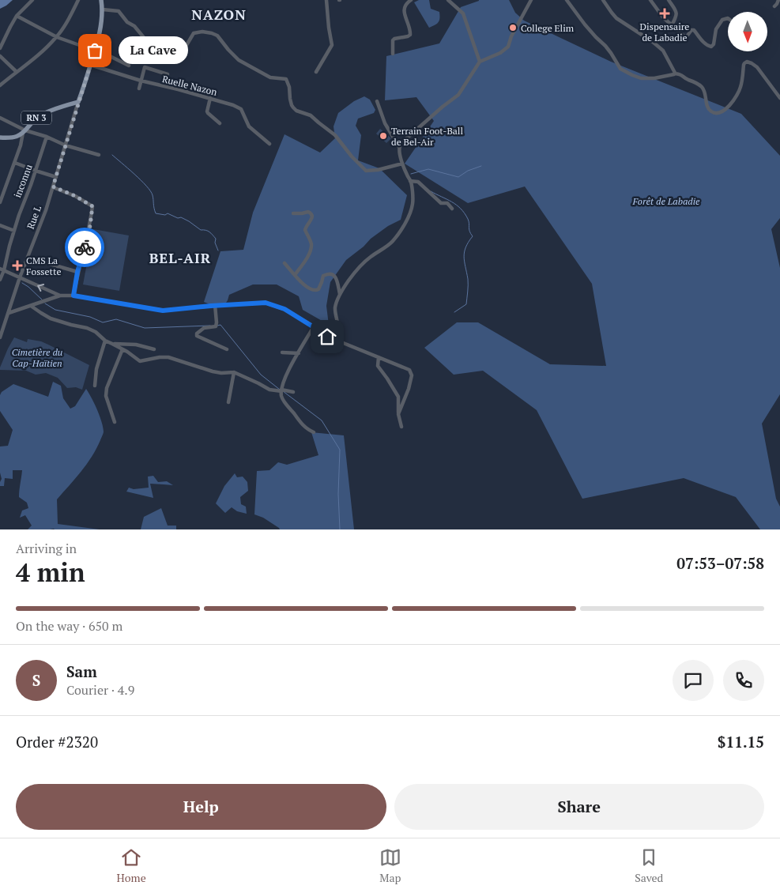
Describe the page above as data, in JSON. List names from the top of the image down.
{
  "streets": {
    "main road": ["RN 3"],
    "street": ["Ruelle Nazon", "inconnu", "Rue L"]
  },
  "crossings": [
    ["RN 3", "Rue L"]
  ],
  "districts": ["NAZON", "BEL-AIR"],
  "parks": ["Forêt de Labadie", "Cimetière du Cap-Haïtien"],
  "places": {
    "health": ["Dispensaire de Labadie", "CMS La Fossette"],
    "other": ["College Elim", "La Cave", "Terrain Foot-Ball de Bel-Air"]
  },
  "north": "bottom",
  "page": {
    "bubble": "La Cave",
    "heading": ["4 min", "Arriving in", "07:53–07:58"],
    "panel": [
      "Sam",
      "Courier · 4.9",
      "Order #2320",
      "$11.15"
    ],
    "bar": "On the way · 650 m",
    "round": "S",
    "buttons": ["Help", "Share"],
    "tabs": ["Home", "Map", "Saved"]
  }
}
